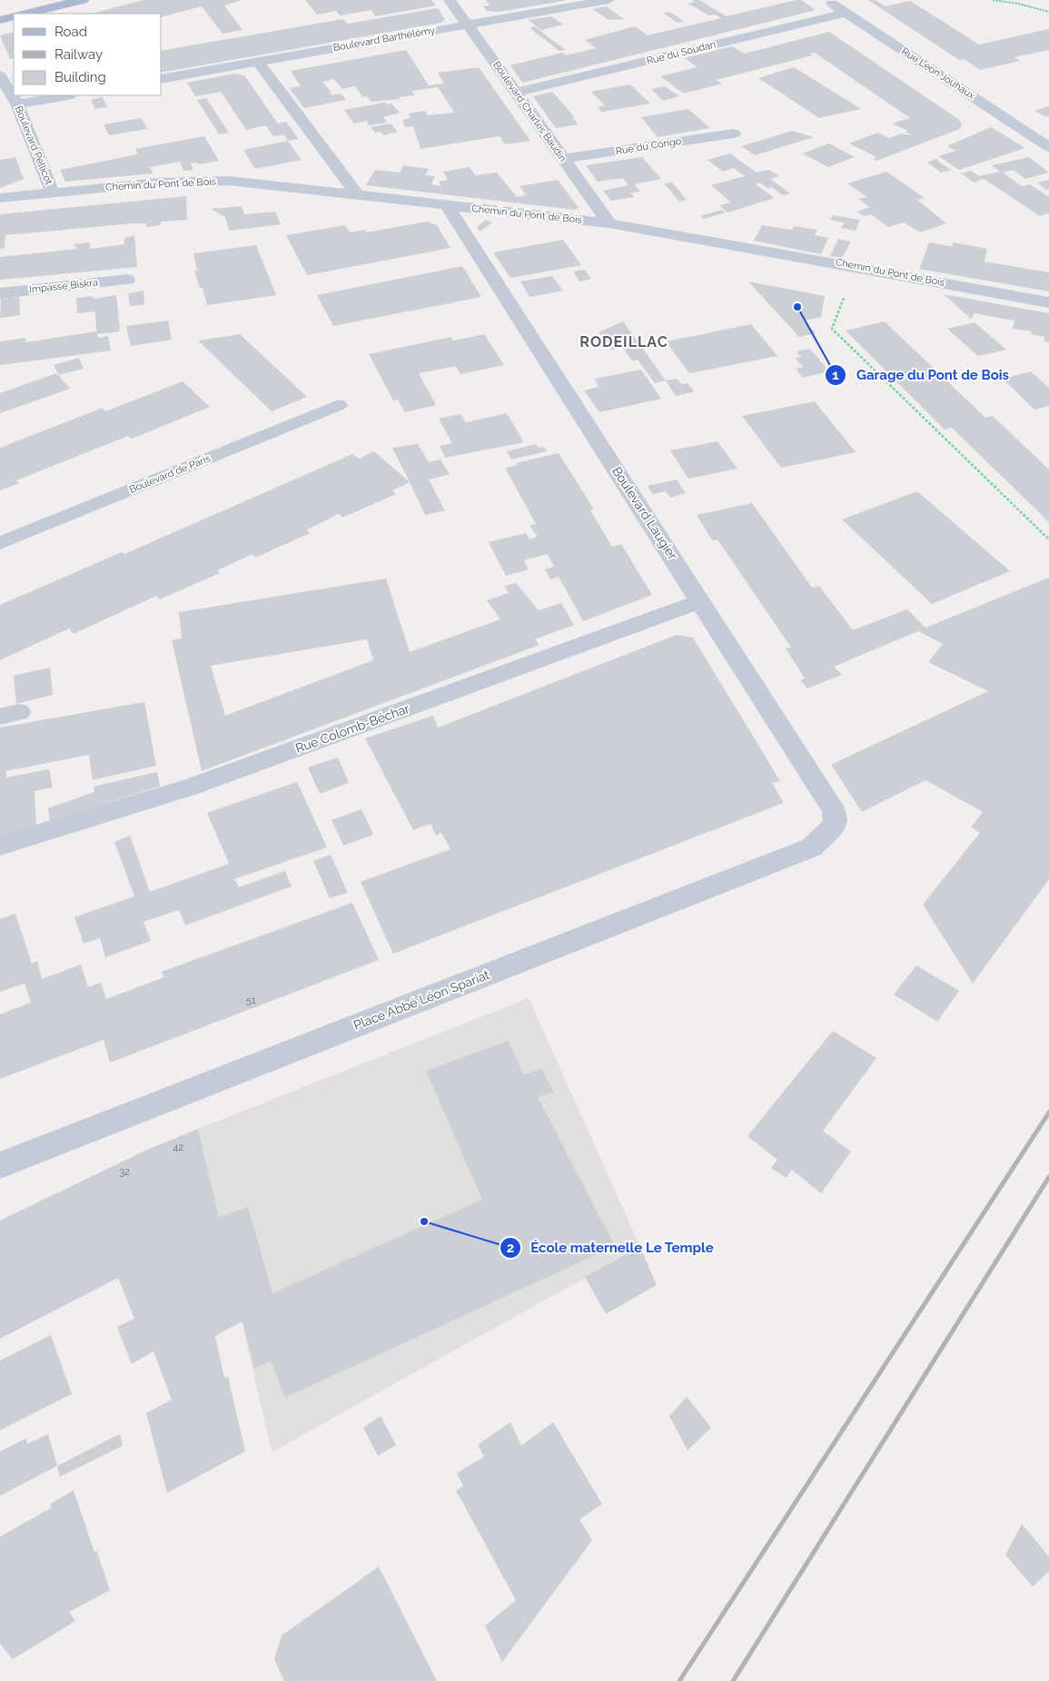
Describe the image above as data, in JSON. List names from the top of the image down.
{
  "streets": {
    "street": [
      "Boulevard Barthélémy",
      "Rue du Soudan",
      "Rue Léon Jouhaux",
      "Boulevard Charles Baudin",
      "Boulevard Péllicot",
      "Rue du Congo",
      "Chemin du Pont de Bois",
      "Impasse Biskra",
      "Boulevard de Paris",
      "Boulevard Laugier",
      "Rue Colomb-Béchar",
      "Place Abbé Léon Spariat"
    ]
  },
  "crossings": [
    ["Boulevard Barthélémy", "Boulevard Charles Baudin"],
    ["Rue du Soudan", "Rue Léon Jouhaux"],
    ["Rue du Soudan", "Boulevard Charles Baudin"],
    ["Boulevard Charles Baudin", "Rue du Congo"],
    ["Boulevard Charles Baudin", "Chemin du Pont de Bois"],
    ["Boulevard Péllicot", "Chemin du Pont de Bois"],
    ["Chemin du Pont de Bois", "Boulevard Laugier"],
    ["Boulevard Laugier", "Rue Colomb-Béchar"],
    ["Boulevard Laugier", "Place Abbé Léon Spariat"]
  ],
  "districts": ["RODEILLAC"],
  "places": ["Garage du Pont de Bois", "École maternelle Le Temple"],
  "house_numbers": ["51", "42", "32"],
  "legend": ["Road", "Railway", "Building"]
}
